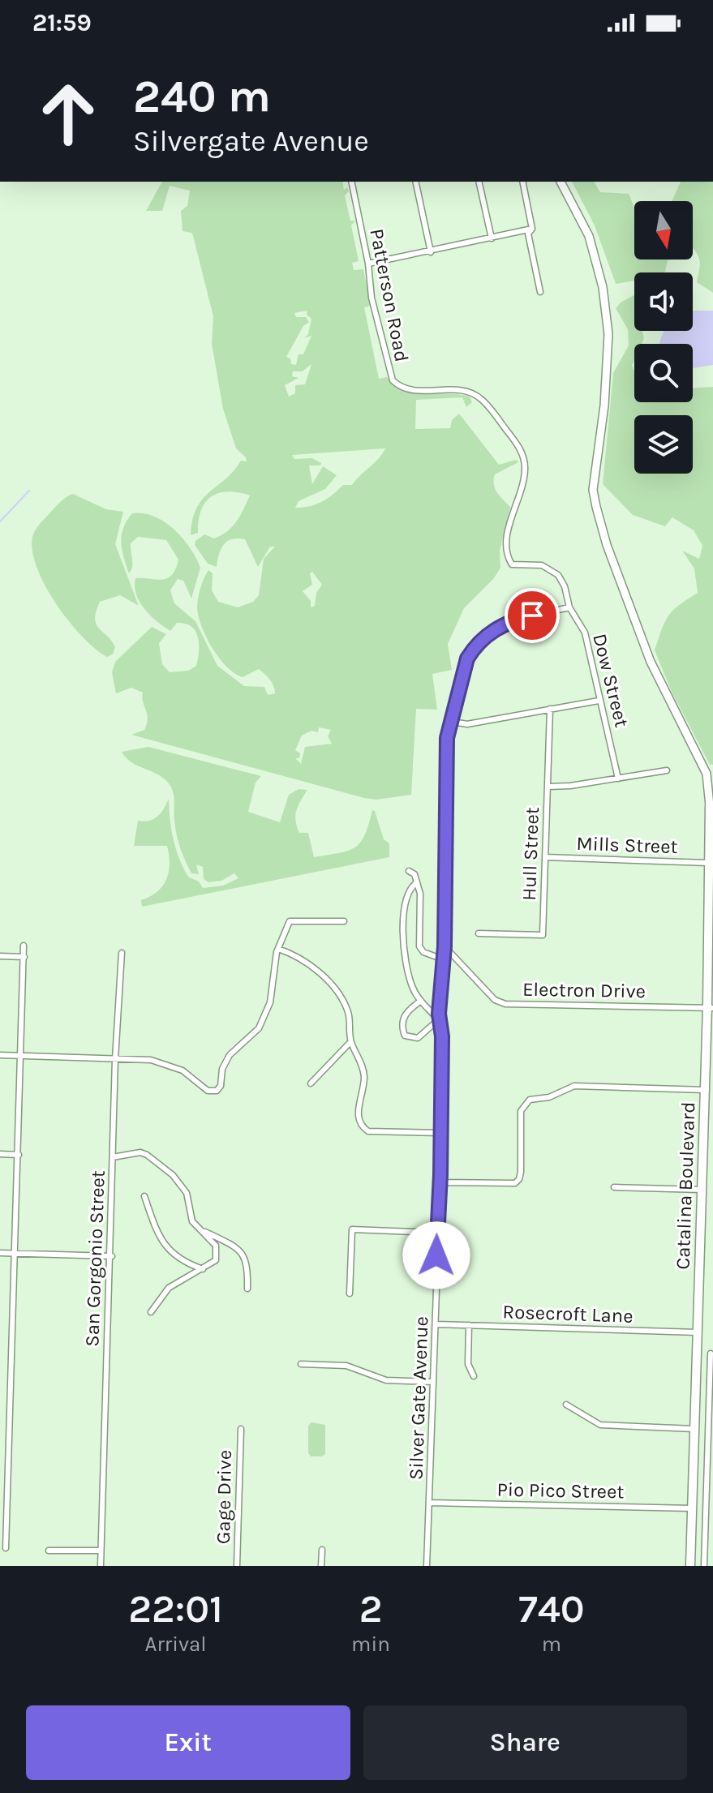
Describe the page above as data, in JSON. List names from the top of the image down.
{
  "streets": {
    "main road": ["Catalina Boulevard"],
    "street": [
      "Patterson Road",
      "Dow Street",
      "Mills Street",
      "Hull Street",
      "Electron Drive",
      "San Gorgonio Street",
      "Rosecroft Lane",
      "Silver Gate Avenue",
      "Pio Pico Street",
      "Gage Drive"
    ]
  },
  "crossings": [
    ["Patterson Road", "Dow Street"],
    ["Mills Street", "Hull Street"],
    ["Mills Street", "Catalina Boulevard"],
    ["Electron Drive", "Catalina Boulevard"],
    ["Electron Drive", "Silver Gate Avenue"],
    ["Catalina Boulevard", "Rosecroft Lane"],
    ["Catalina Boulevard", "Pio Pico Street"],
    ["Rosecroft Lane", "Silver Gate Avenue"],
    ["Silver Gate Avenue", "Pio Pico Street"]
  ],
  "north": "bottom",
  "page": {
    "status": "21:59",
    "turn": ["240 m", "Silvergate Avenue"],
    "eta": [
      "22:01",
      "Arrival",
      "2",
      "min",
      "740",
      "m"
    ],
    "buttons": ["Exit", "Share"]
  }
}
